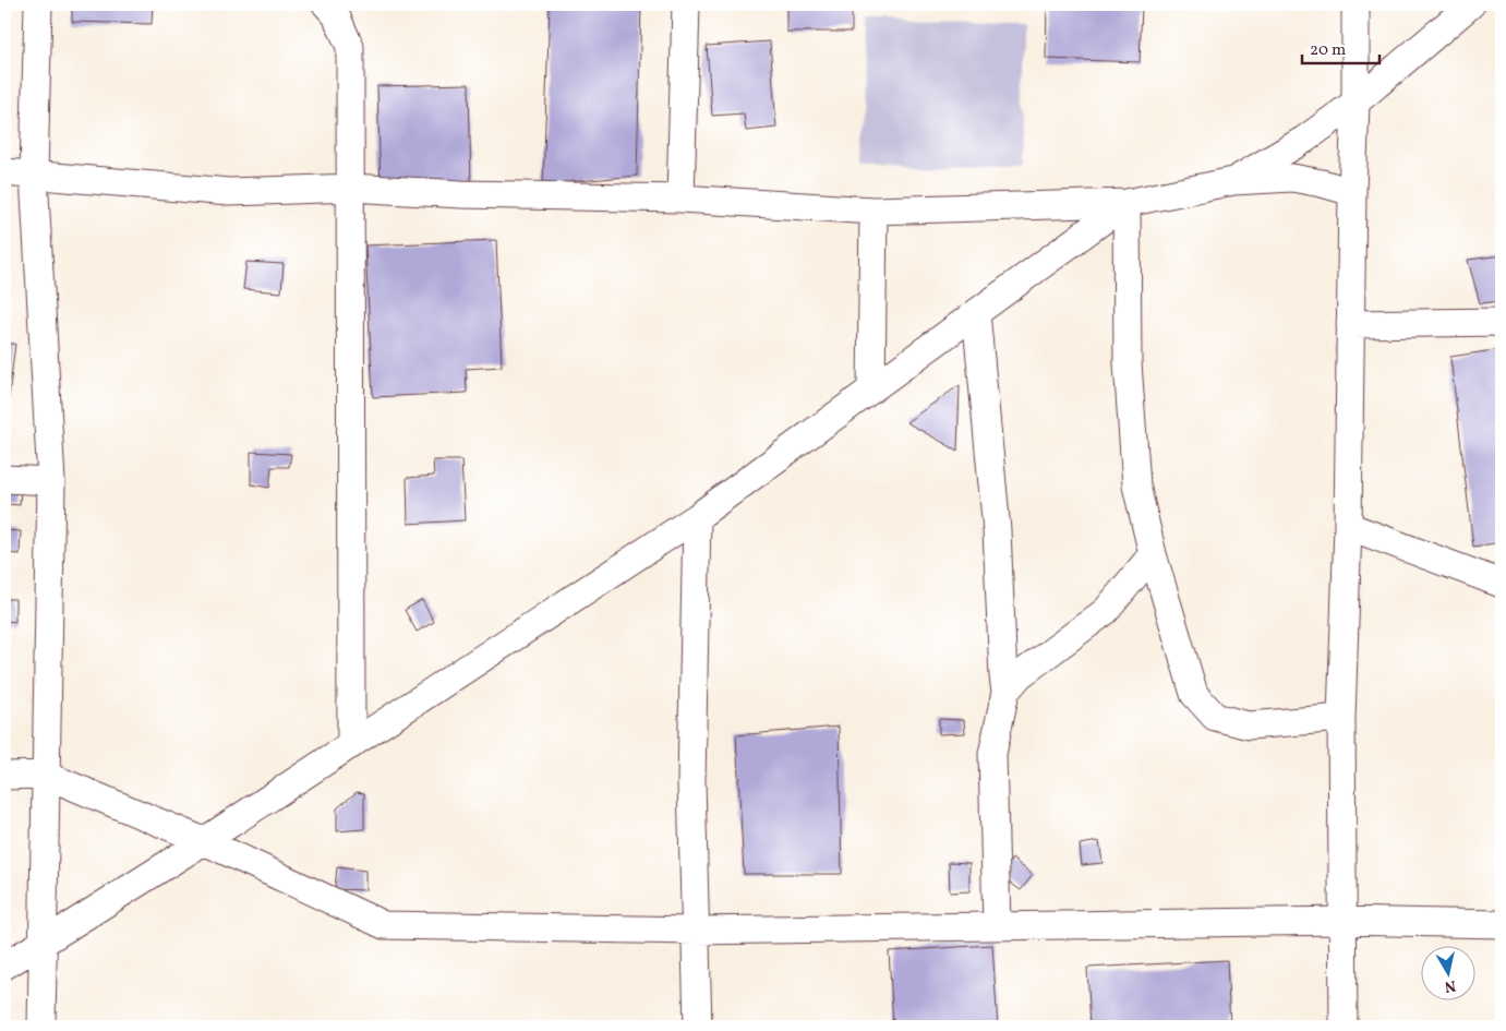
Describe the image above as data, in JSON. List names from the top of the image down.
{
  "scale_bar": "20 m",
  "north": "bottom"
}
